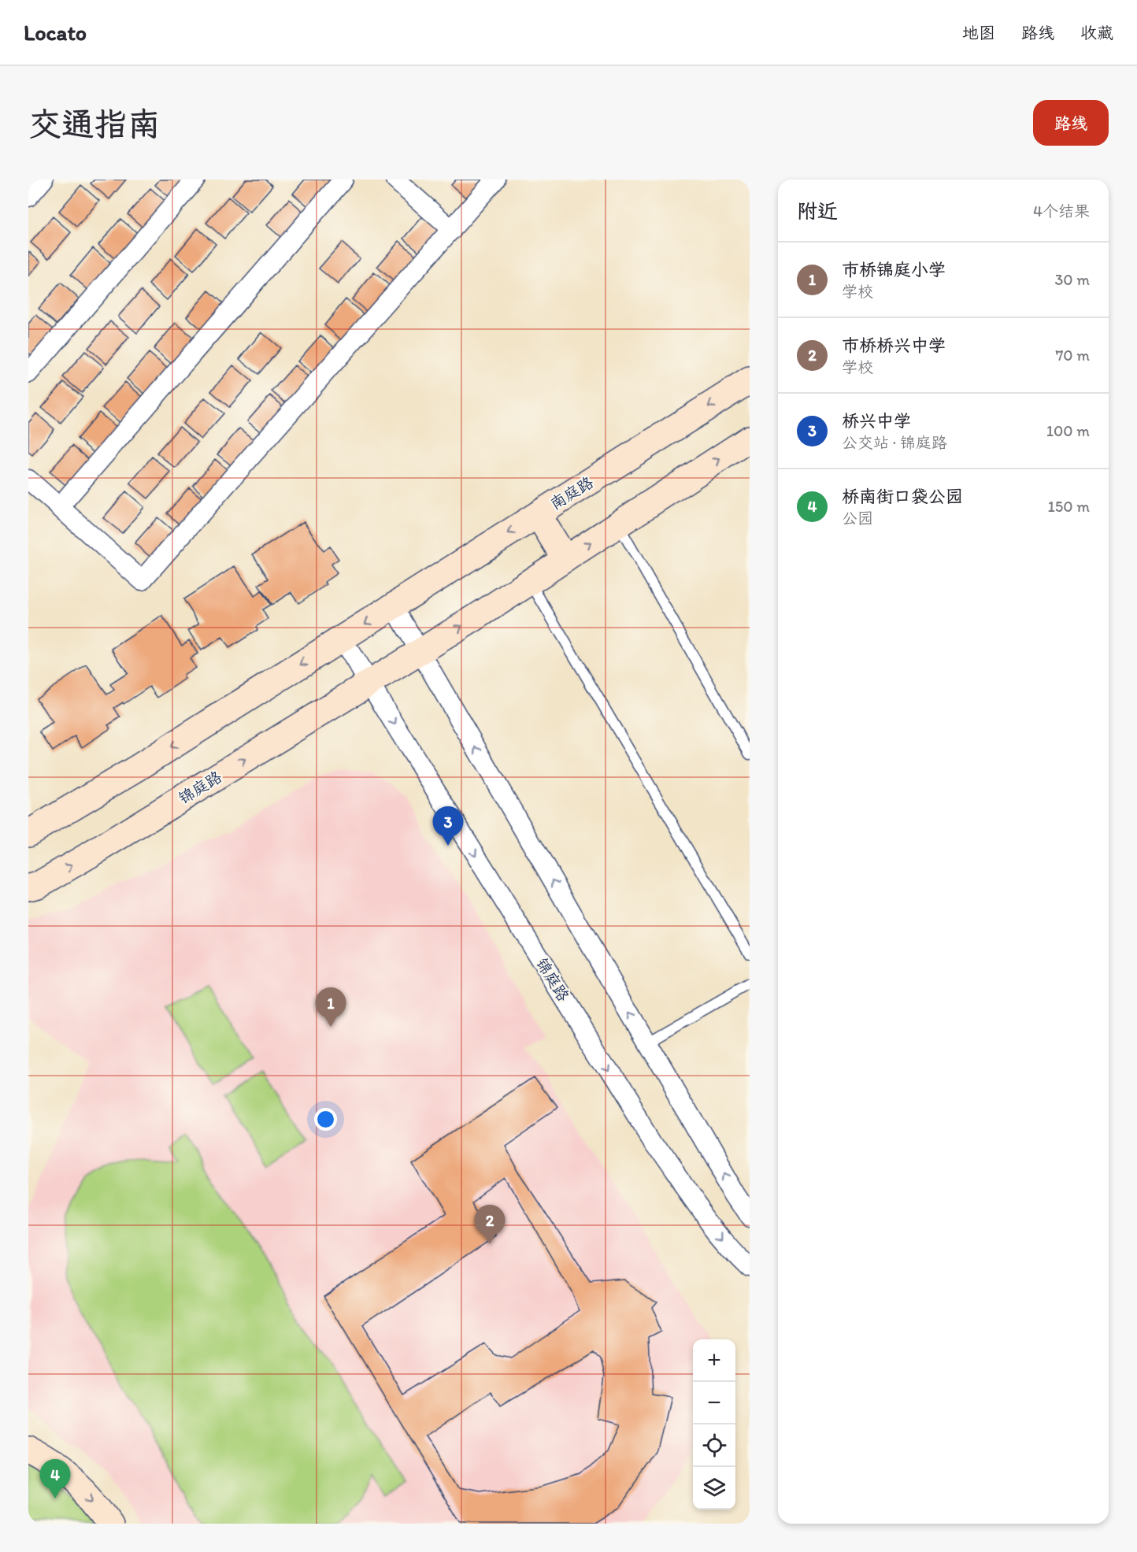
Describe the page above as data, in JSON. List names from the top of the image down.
{
  "streets": {
    "street": ["南庭路", "锦庭路"]
  },
  "page": {
    "header": "Locato",
    "nav": ["地图", "路线", "收藏"],
    "buttons": "路线",
    "title": "交通指南",
    "heading": ["附近", "4个结果"],
    "list": [
      {
        "mark": "1",
        "name": "市桥锦庭小学",
        "note": "学校",
        "value": "30 m"
      },
      {
        "mark": "2",
        "name": "市桥桥兴中学",
        "note": "学校",
        "value": "70 m"
      },
      {
        "mark": "3",
        "name": "桥兴中学",
        "note": "公交站 · 锦庭路",
        "value": "100 m"
      },
      {
        "mark": "4",
        "name": "桥南街口袋公园",
        "note": "公园",
        "value": "150 m"
      }
    ],
    "pins": [
      "3",
      "1",
      "2",
      "4"
    ],
    "map_buttons": ["+", "−"]
  }
}
